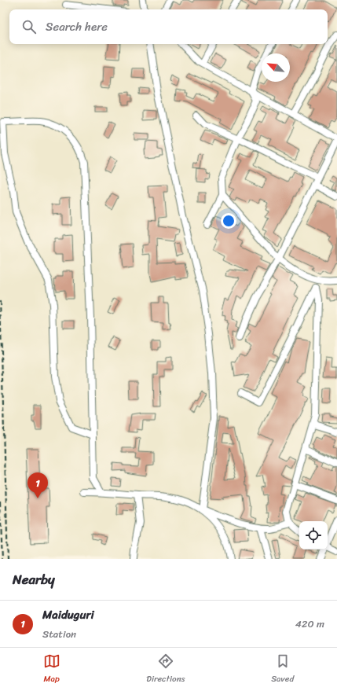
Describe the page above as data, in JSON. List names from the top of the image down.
{
  "north": "top left",
  "page": {
    "search": "Search here",
    "pins": "1",
    "heading": "Nearby",
    "list": [
      {
        "mark": "1",
        "name": "Maiduguri",
        "note": "Station",
        "value": "420 m"
      }
    ],
    "nav": ["Map", "Directions", "Saved"]
  }
}
